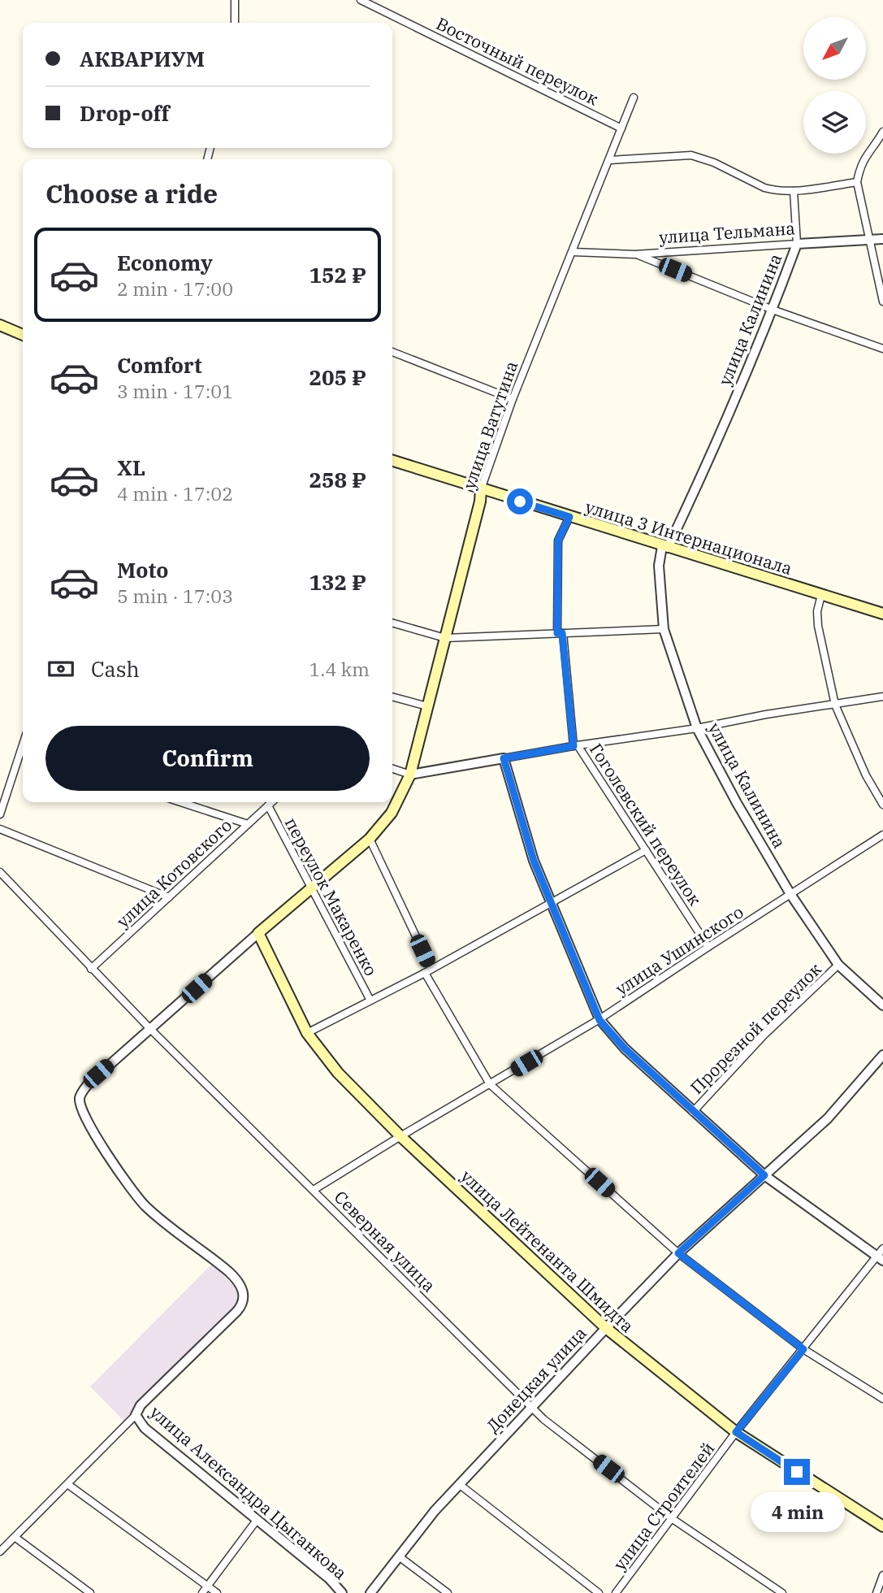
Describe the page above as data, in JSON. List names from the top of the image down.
{
  "streets": {
    "main road": ["улица Ватутина", "улица 3 Интернационала", "улица Лейтенанта Шмидта"],
    "street": [
      "Восточный переулок",
      "улица Тельмана",
      "улица Калинина",
      "Гоголевский переулок",
      "улица Котовского",
      "переулок Макаренко",
      "улица Ушинского",
      "Прорезной переулок",
      "Северная улица",
      "Донецкая улица",
      "улица Александра Цыганкова",
      "улица Строителей"
    ]
  },
  "crossings": [
    ["Восточный переулок", "улица Ватутина"],
    ["улица Тельмана", "улица Калинина"],
    ["улица Тельмана", "улица Ватутина"],
    ["улица Калинина", "улица 3 Интернационала"],
    ["улица Калинина", "улица Ушинского"],
    ["улица Калинина", "Прорезной переулок"],
    ["улица Ватутина", "улица 3 Интернационала"],
    ["улица Ватутина", "переулок Макаренко"],
    ["улица Ватутина", "улица Лейтенанта Шмидта"],
    ["улица 3 Интернационала", "Гоголевский переулок"],
    ["Гоголевский переулок", "улица Ушинского"],
    ["улица Котовского", "переулок Макаренко"],
    ["улица Котовского", "Северная улица"],
    ["улица Ушинского", "Северная улица"],
    ["улица Ушинского", "улица Лейтенанта Шмидта"],
    ["Северная улица", "Донецкая улица"],
    ["Северная улица", "улица Строителей"],
    ["улица Лейтенанта Шмидта", "Донецкая улица"],
    ["улица Лейтенанта Шмидта", "улица Строителей"]
  ],
  "north": "bottom left",
  "page": {
    "banner": ["АКВАРИУМ", "Drop-off"],
    "heading": "Choose a ride",
    "list": [
      {
        "name": "Economy",
        "note": "2 min · 17:00",
        "value": "152 ₽"
      },
      {
        "name": "Comfort",
        "note": "3 min · 17:01",
        "value": "205 ₽"
      },
      {
        "name": "XL",
        "note": "4 min · 17:02",
        "value": "258 ₽"
      },
      {
        "name": "Moto",
        "note": "5 min · 17:03",
        "value": "132 ₽"
      }
    ],
    "pay": ["Cash", "1.4 km"],
    "buttons": "Confirm",
    "bubble": "4 min"
  }
}
